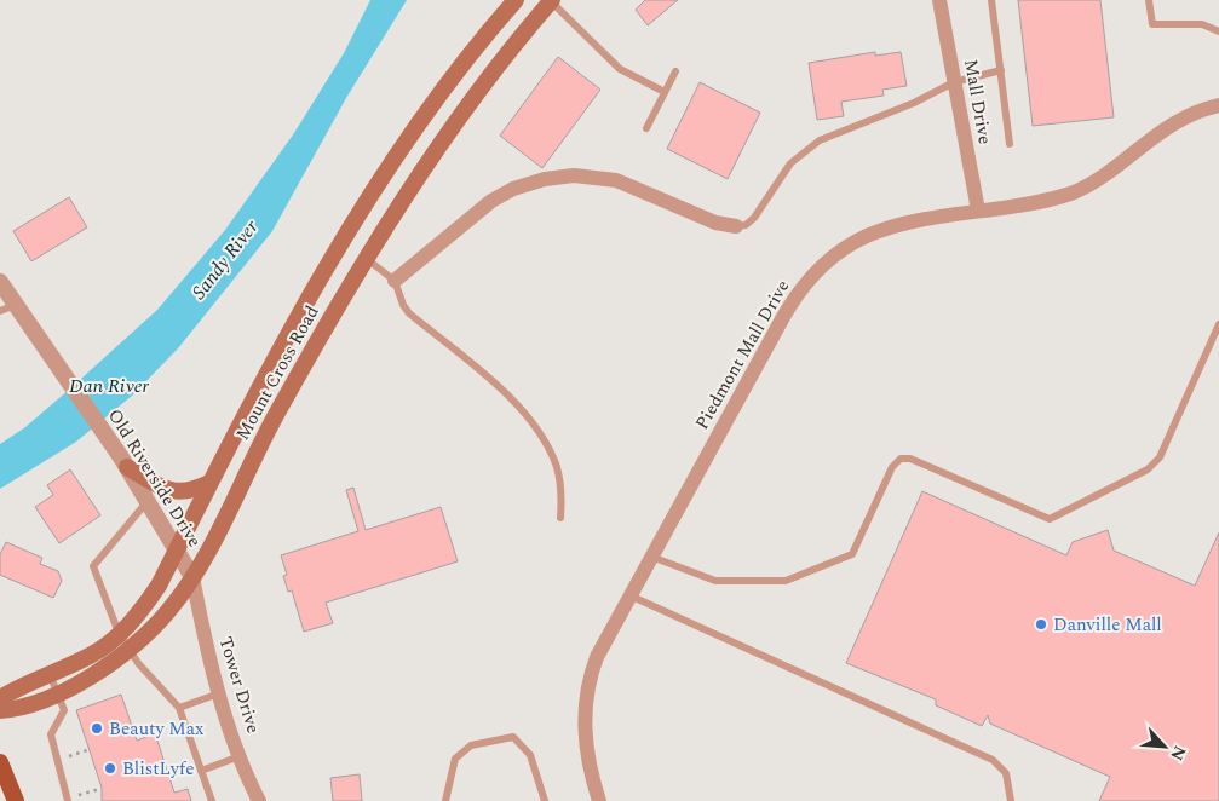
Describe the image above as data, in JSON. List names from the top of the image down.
{
  "streets": {
    "main road": ["Mount Cross Road"],
    "street": [
      "Mall Drive",
      "Piedmont Mall Drive",
      "Old Riverside Drive",
      "Tower Drive"
    ]
  },
  "crossings": [
    ["Mall Drive", "Piedmont Mall Drive"],
    ["Mount Cross Road", "Old Riverside Drive"],
    ["Mount Cross Road", "Tower Drive"],
    ["Old Riverside Drive", "Tower Drive"]
  ],
  "water": ["Sandy River", "Dan River"],
  "places": ["Danville Mall", "Beauty Max", "BlistLyfe"],
  "north": "bottom right"
}
